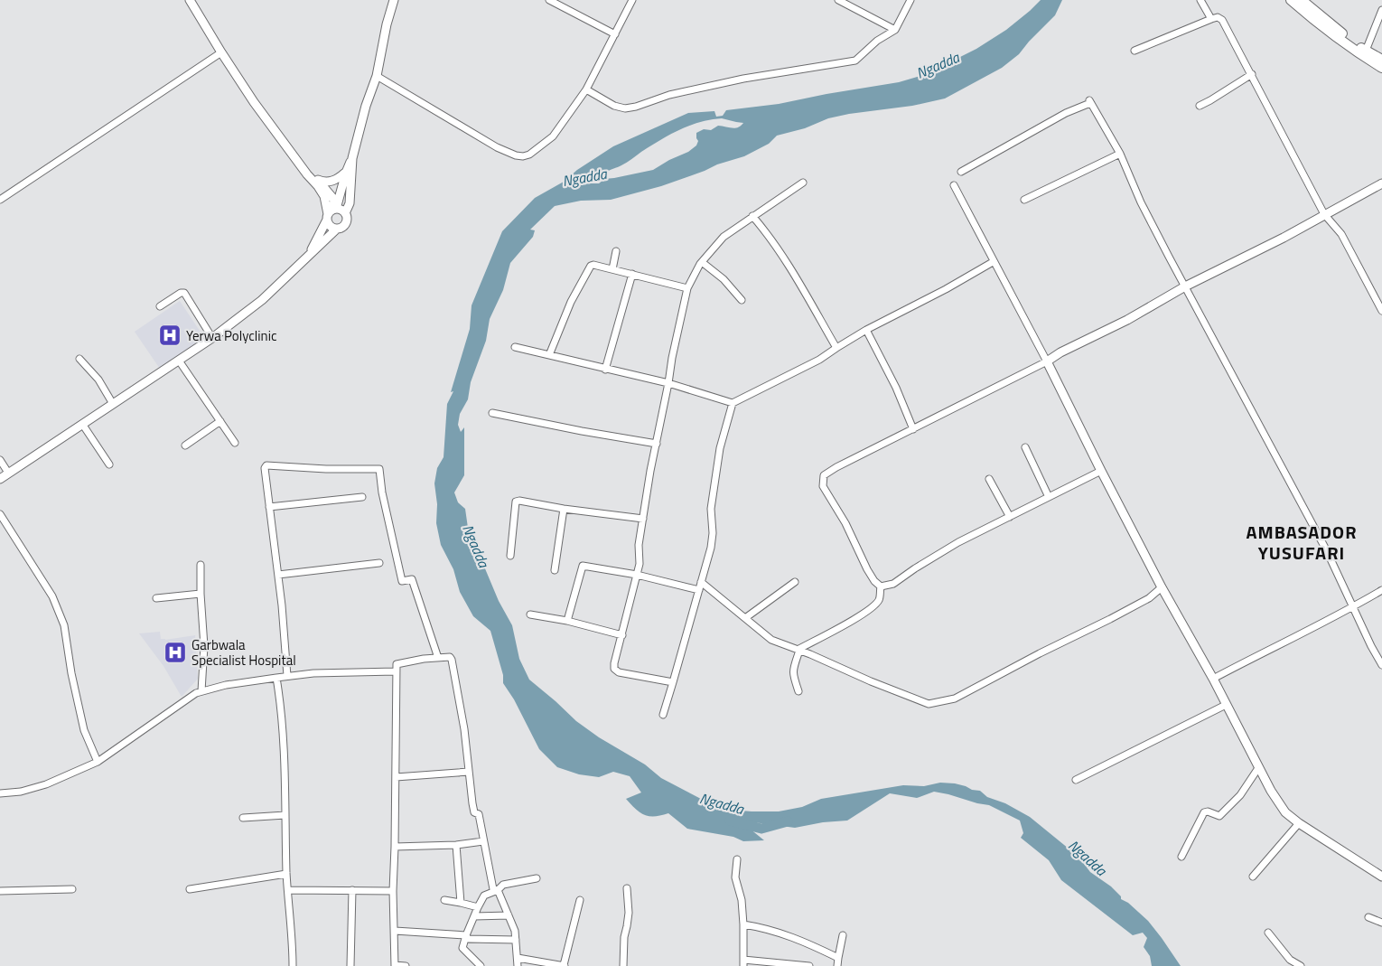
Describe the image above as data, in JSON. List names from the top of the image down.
{
  "districts": ["AMBASADOR YUSUFARI"],
  "water": ["Ngadda"],
  "places": {
    "hospital": ["Yerwa Polyclinic", "Garbwala Specialist Hospital"]
  }
}
